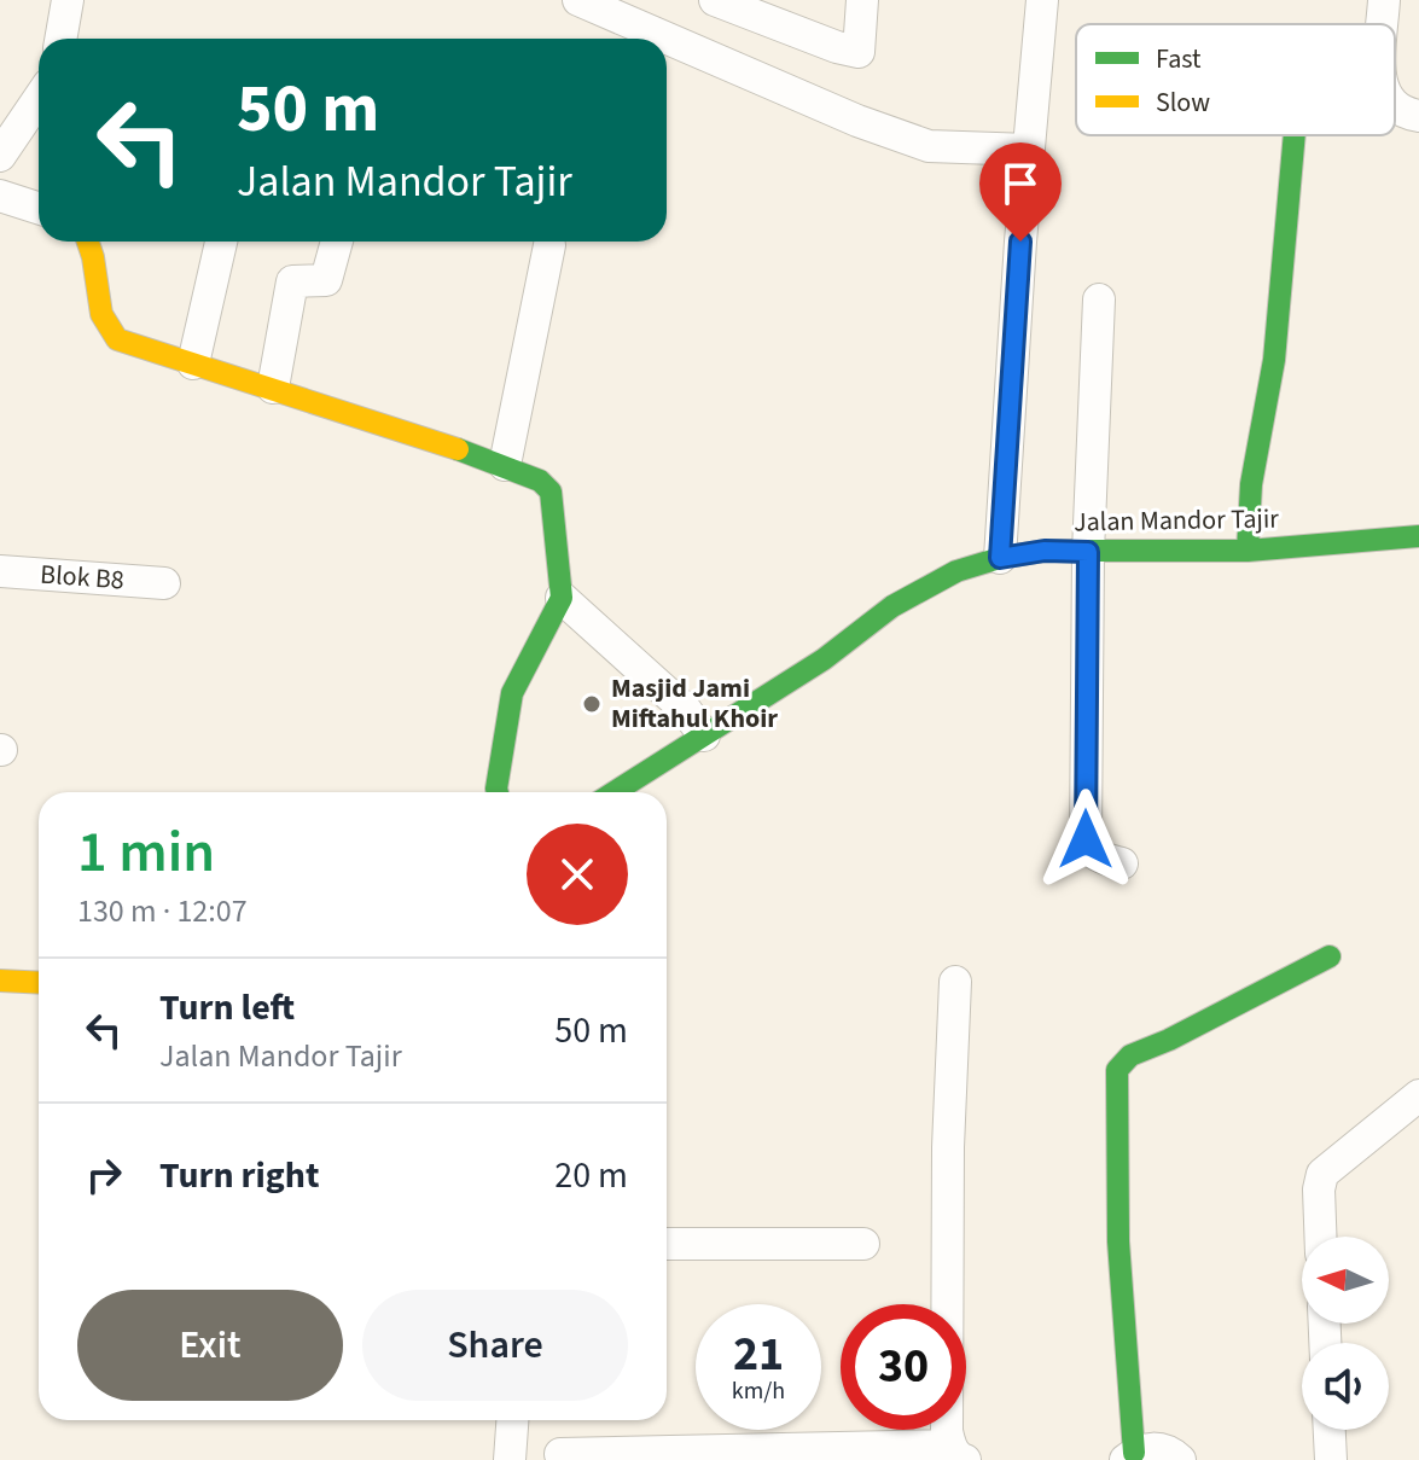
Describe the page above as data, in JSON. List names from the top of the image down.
{
  "streets": {
    "street": ["Jalan Mandor Tajir", "Blok B8"]
  },
  "places": ["Masjid Jami Miftahul Khoir"],
  "legend": ["Fast", "Slow"],
  "north": "left",
  "page": {
    "turn": ["50 m", "Jalan Mandor Tajir"],
    "heading": ["1 min", "130 m · 12:07"],
    "list": [
      {
        "name": "Turn left",
        "note": "Jalan Mandor Tajir",
        "value": "50 m"
      },
      {
        "name": "Turn right",
        "value": "20 m"
      }
    ],
    "buttons": ["Exit", "Share"],
    "speed": "21 km/h",
    "limit": "30"
  }
}
